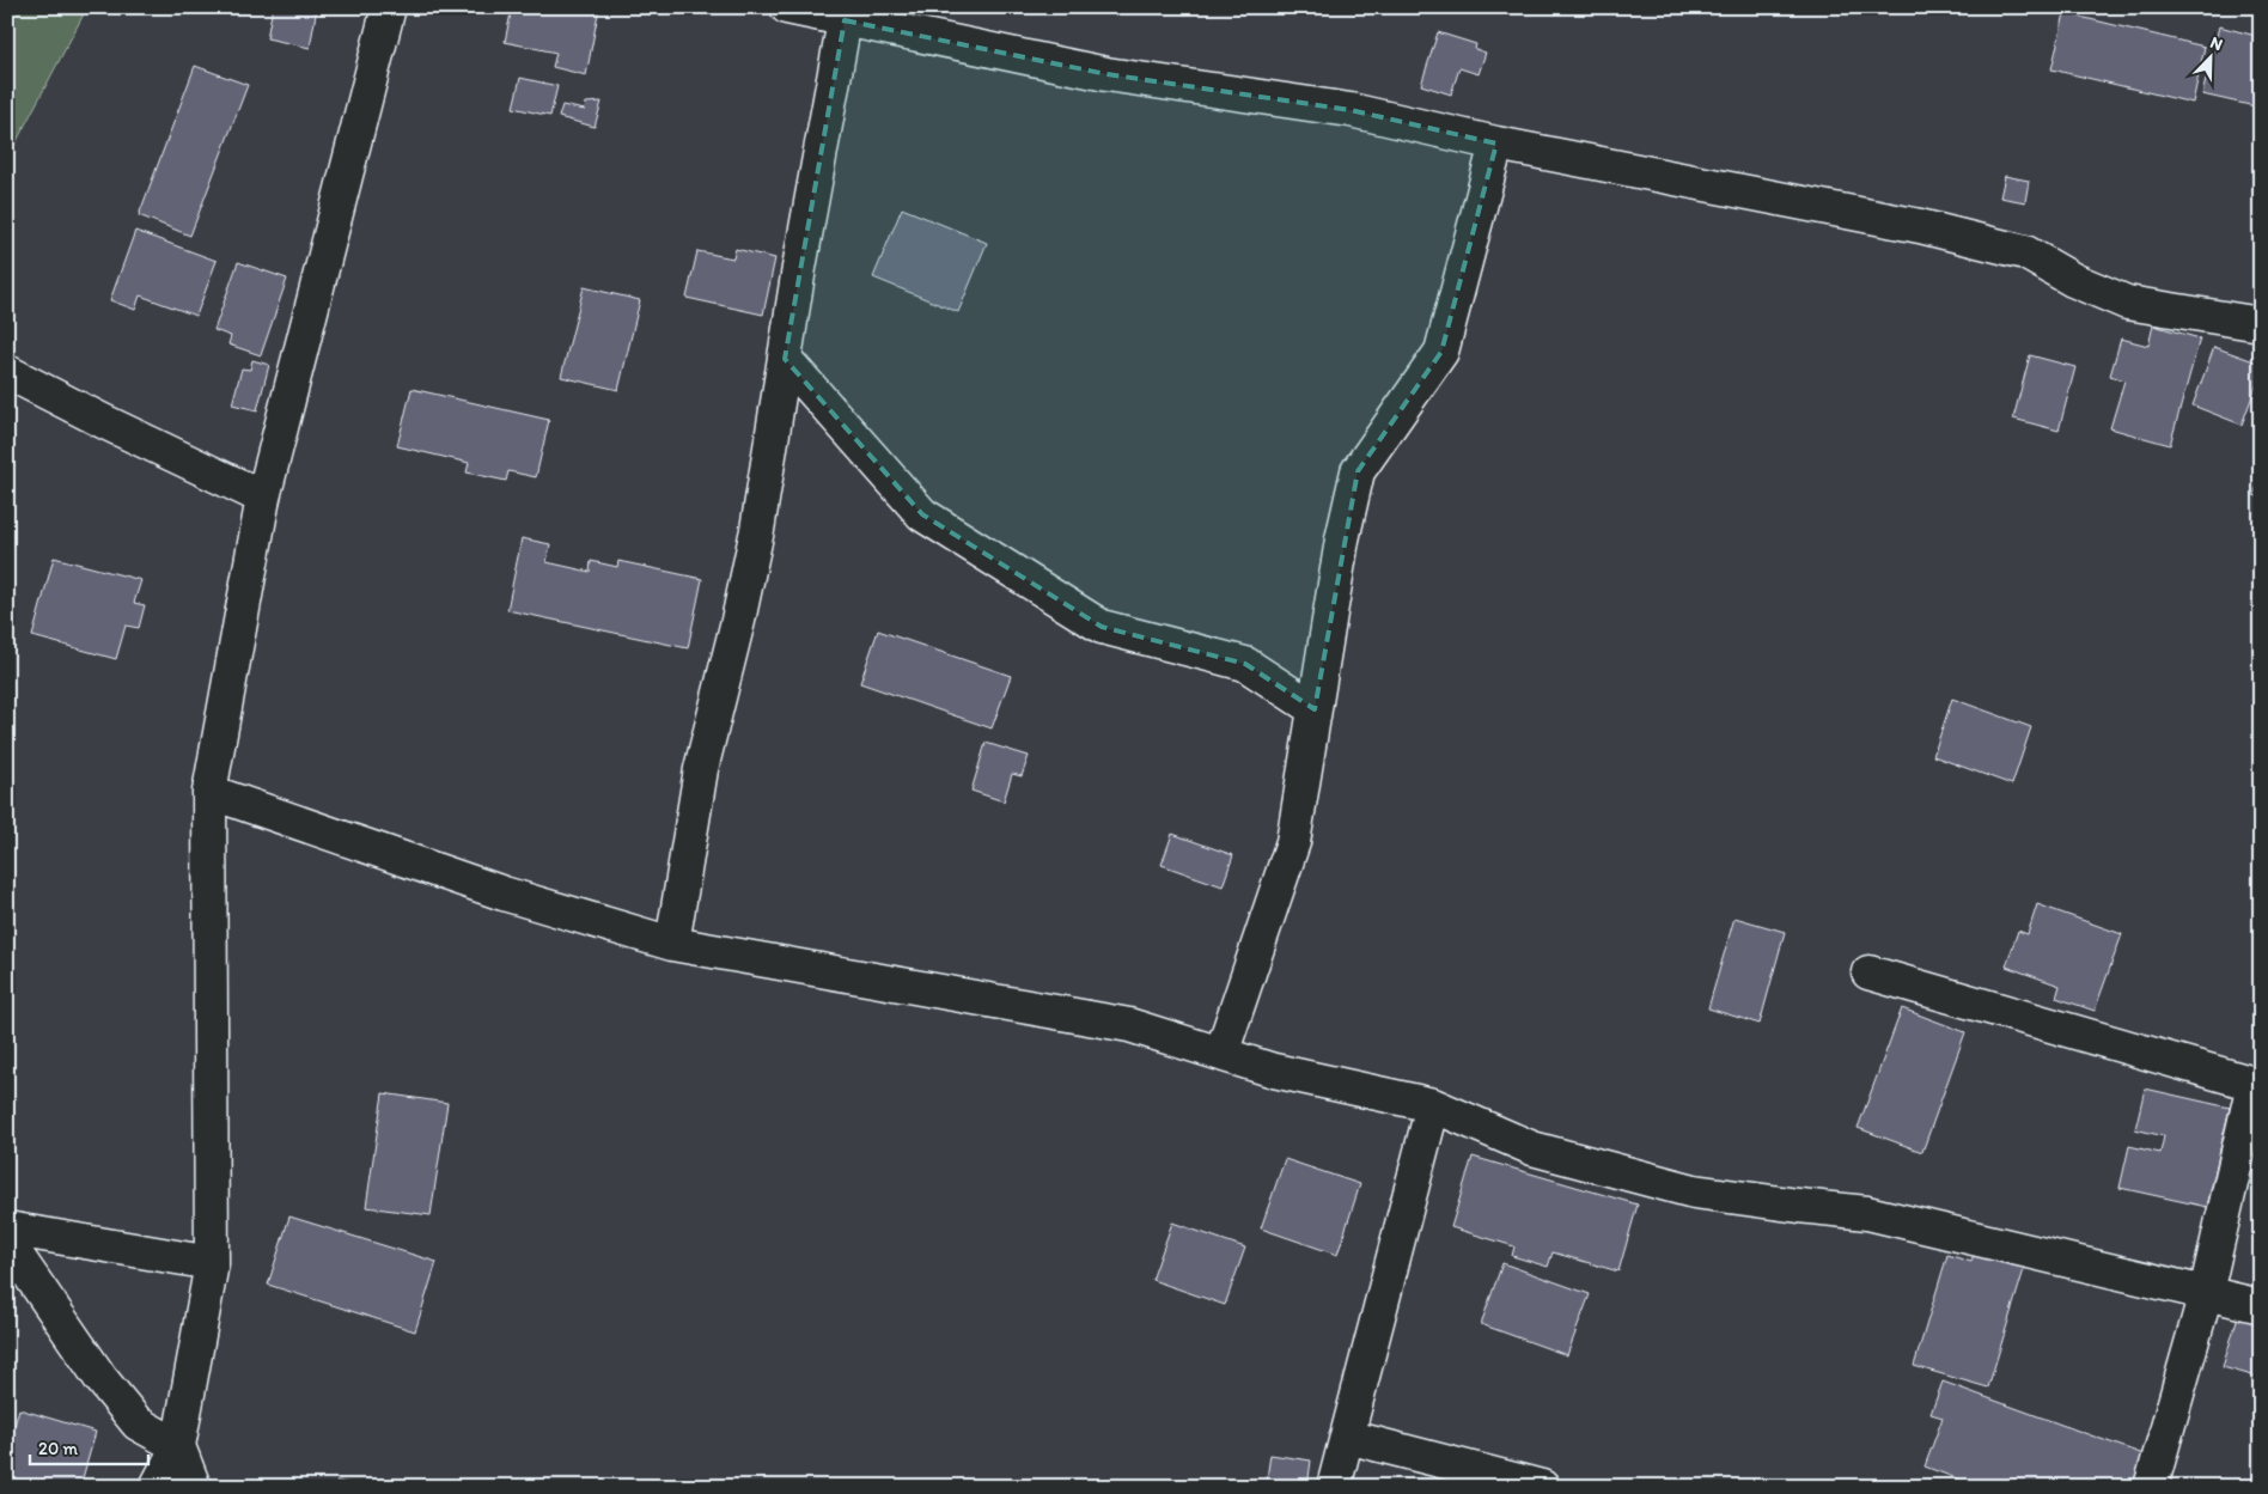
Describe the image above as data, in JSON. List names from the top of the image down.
{
  "scale_bar": "20 m",
  "north": "top right"
}
